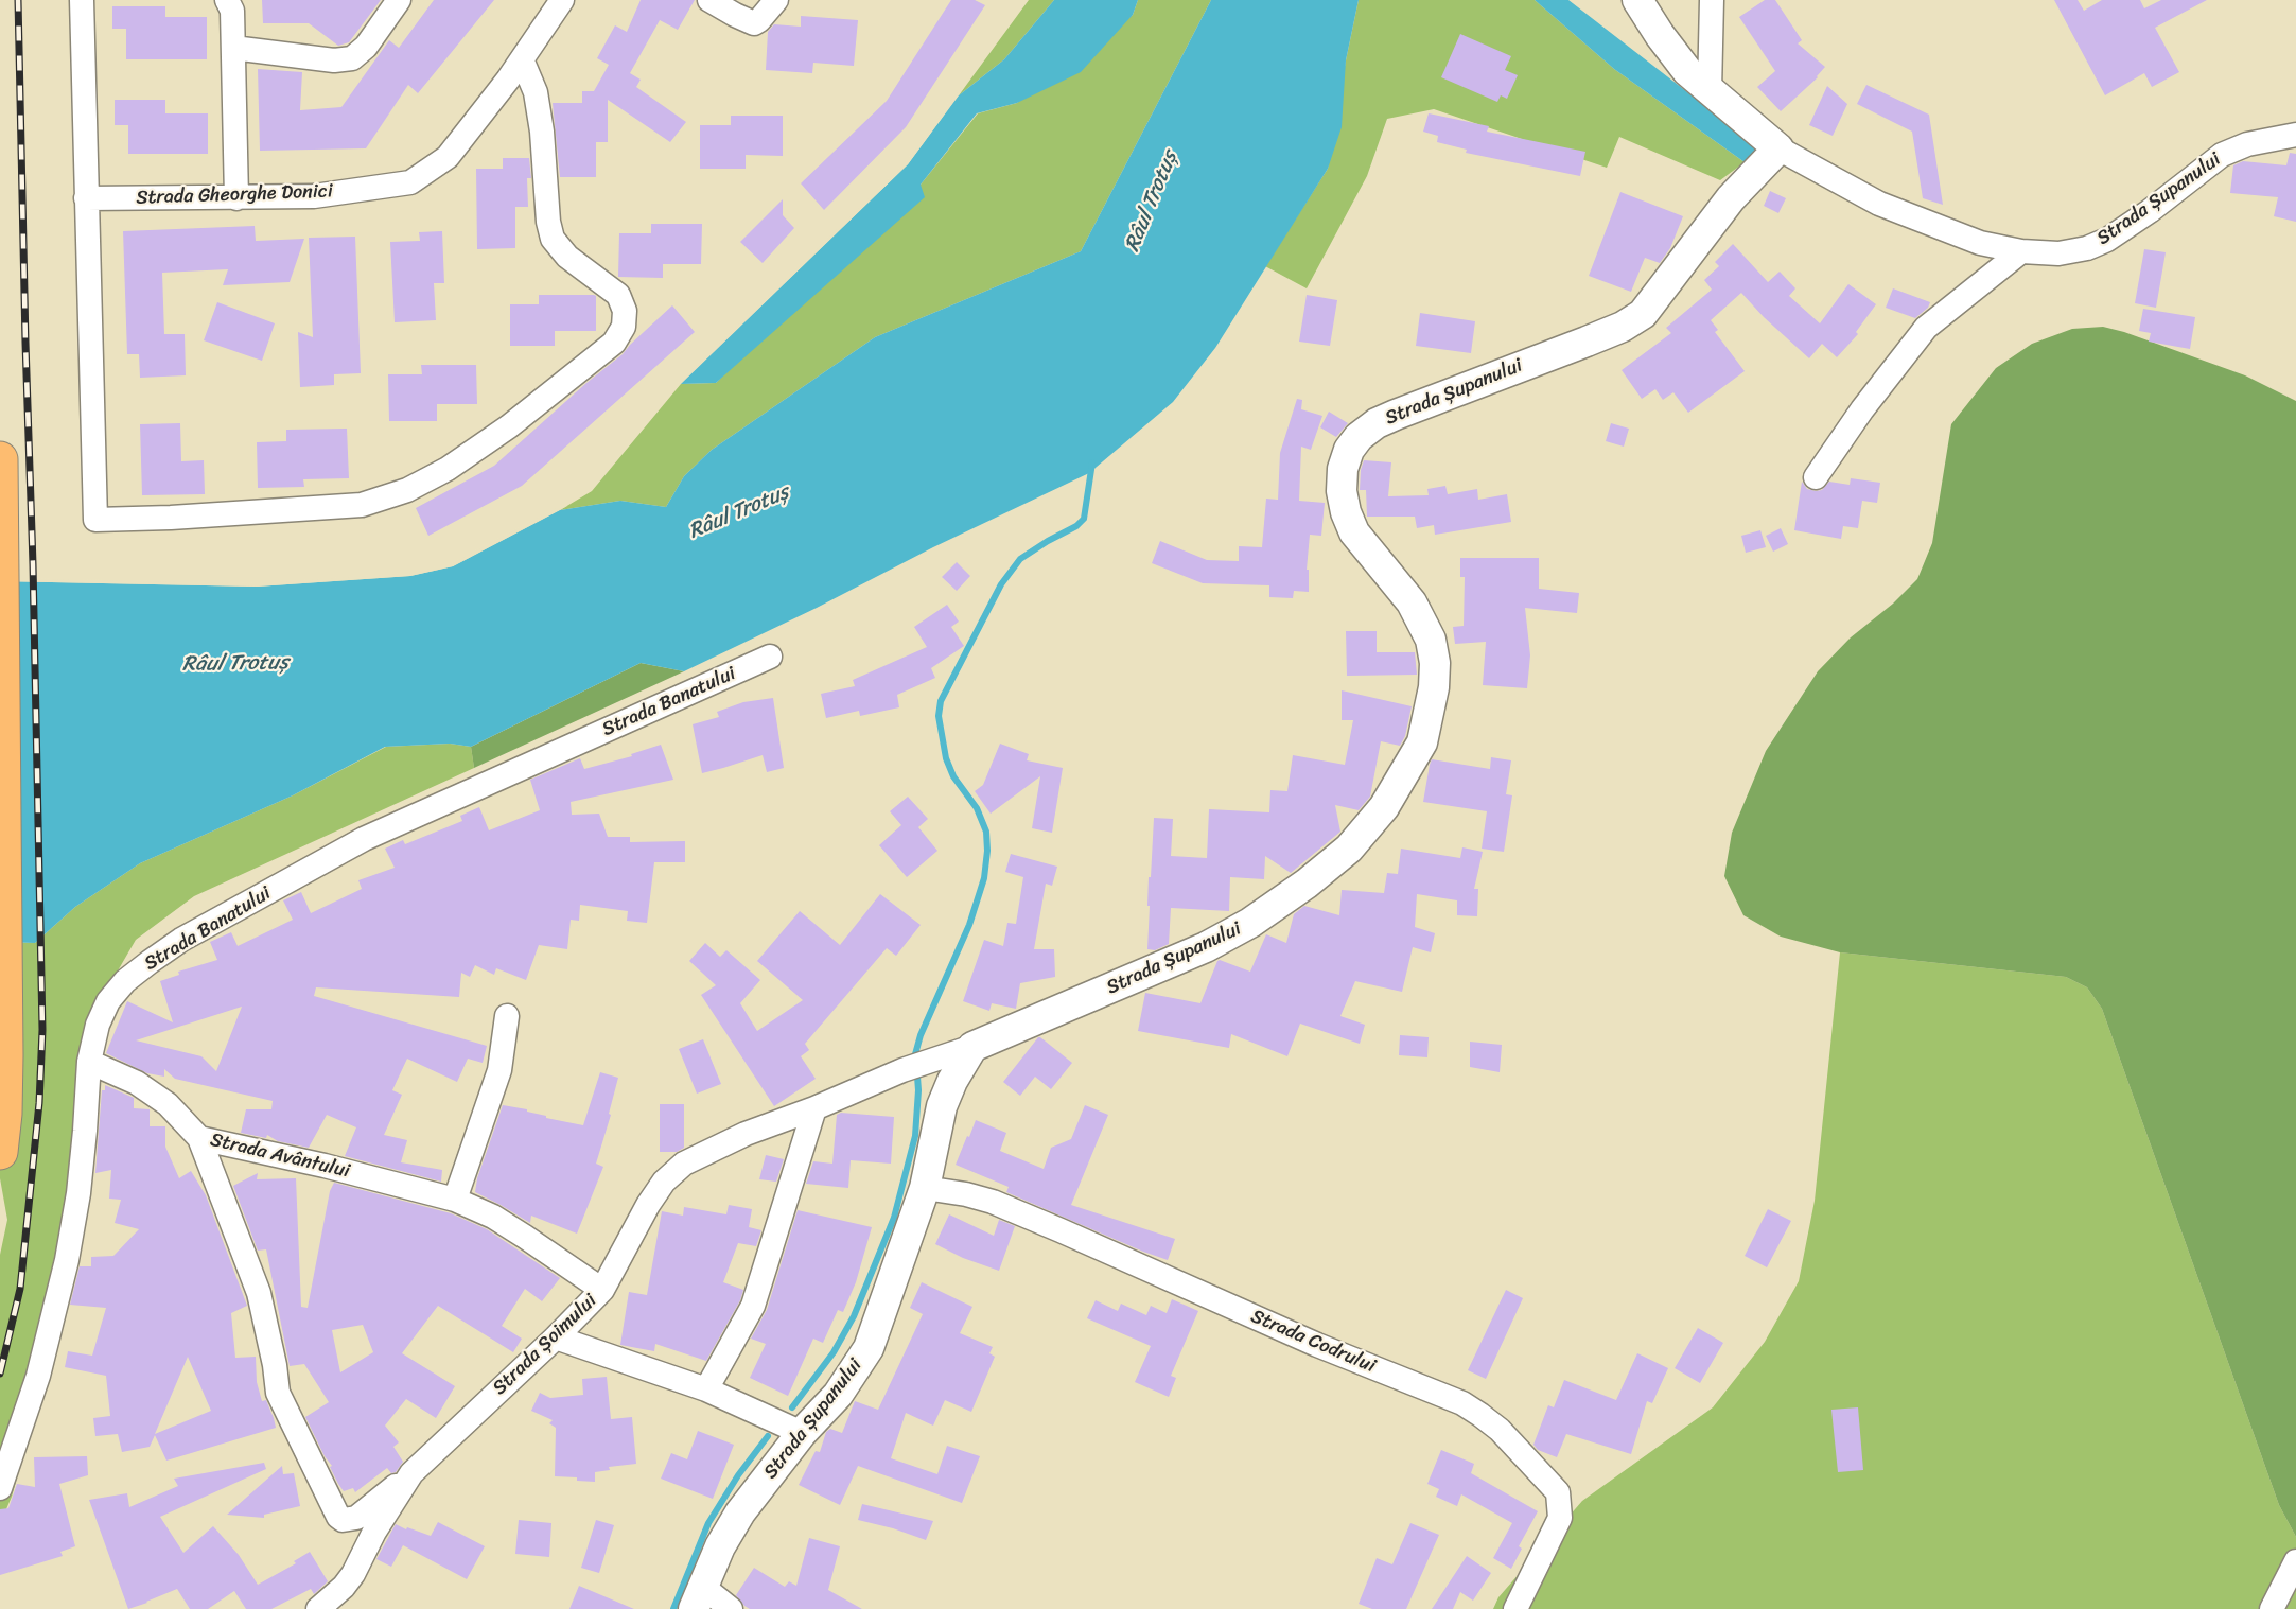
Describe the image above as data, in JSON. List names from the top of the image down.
{
  "streets": {
    "street": [
      "Strada Gheorghe Donici",
      "Strada Șupanului",
      "Strada Banatului",
      "Strada Avântului",
      "Strada Codrului",
      "Strada Șoimului"
    ]
  },
  "crossings": [
    ["Strada Șupanului", "Strada Codrului"],
    ["Strada Șupanului", "Strada Șoimului"],
    ["Strada Banatului", "Strada Avântului"],
    ["Strada Avântului", "Strada Șoimului"]
  ],
  "water": ["Râul Trotuș"]
}
